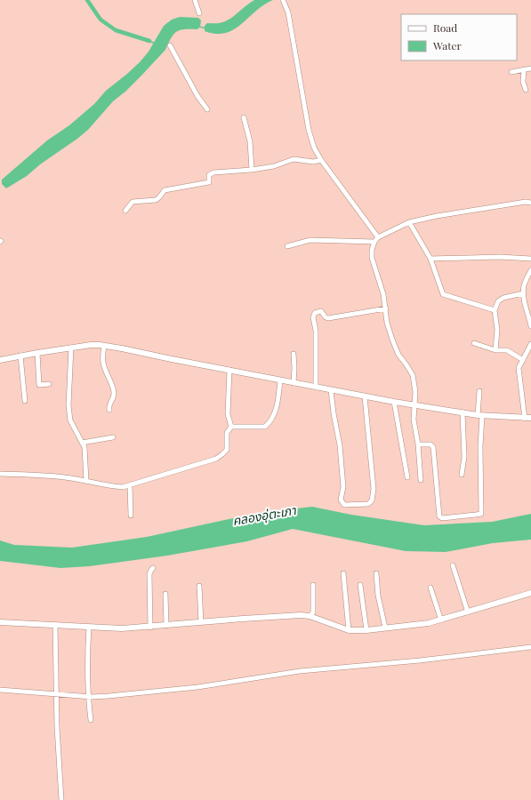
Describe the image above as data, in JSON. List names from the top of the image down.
{
  "water": ["คลองอุ่ตะเภา"],
  "legend": ["Road", "Water"]
}
